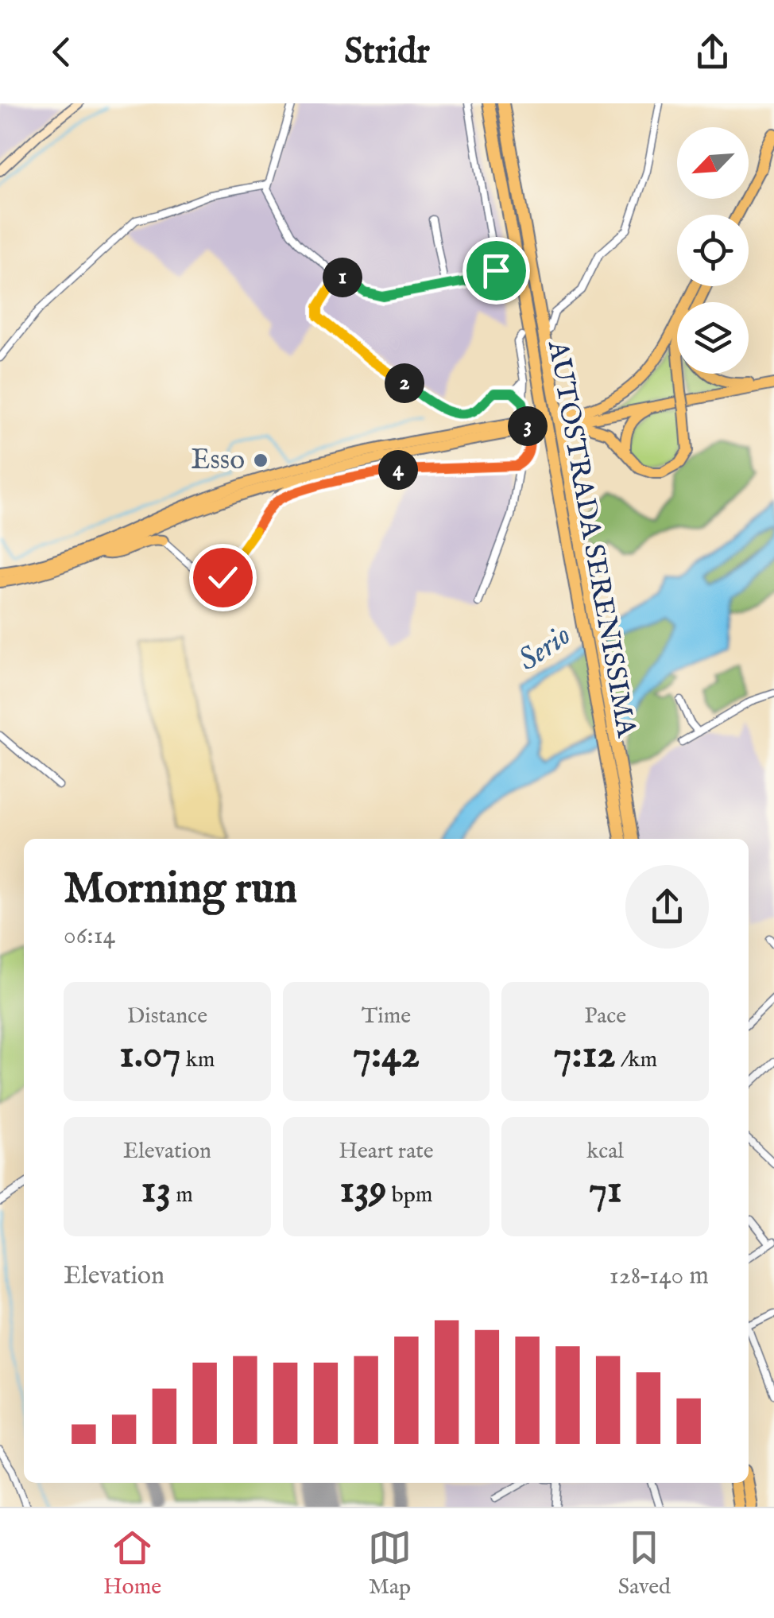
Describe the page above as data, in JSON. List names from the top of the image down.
{
  "streets": {
    "highway": ["AUTOSTRADA SERENISSIMA"]
  },
  "water": ["Serio"],
  "places": ["Esso"],
  "north": "bottom left",
  "page": {
    "header": "Stridr",
    "pins": [
      "1",
      "2",
      "3",
      "4"
    ],
    "heading": ["Morning run", "06:14"],
    "stats": [
      ["Distance", "1.07 km"],
      ["Time", "7:42"],
      ["Pace", "7:12 /km"],
      ["Elevation", "13 m"],
      ["Heart rate", "139 bpm"],
      ["kcal", "71"]
    ],
    "chart": ["Elevation", "128–140 m"],
    "tabs": ["Home", "Map", "Saved"]
  }
}
